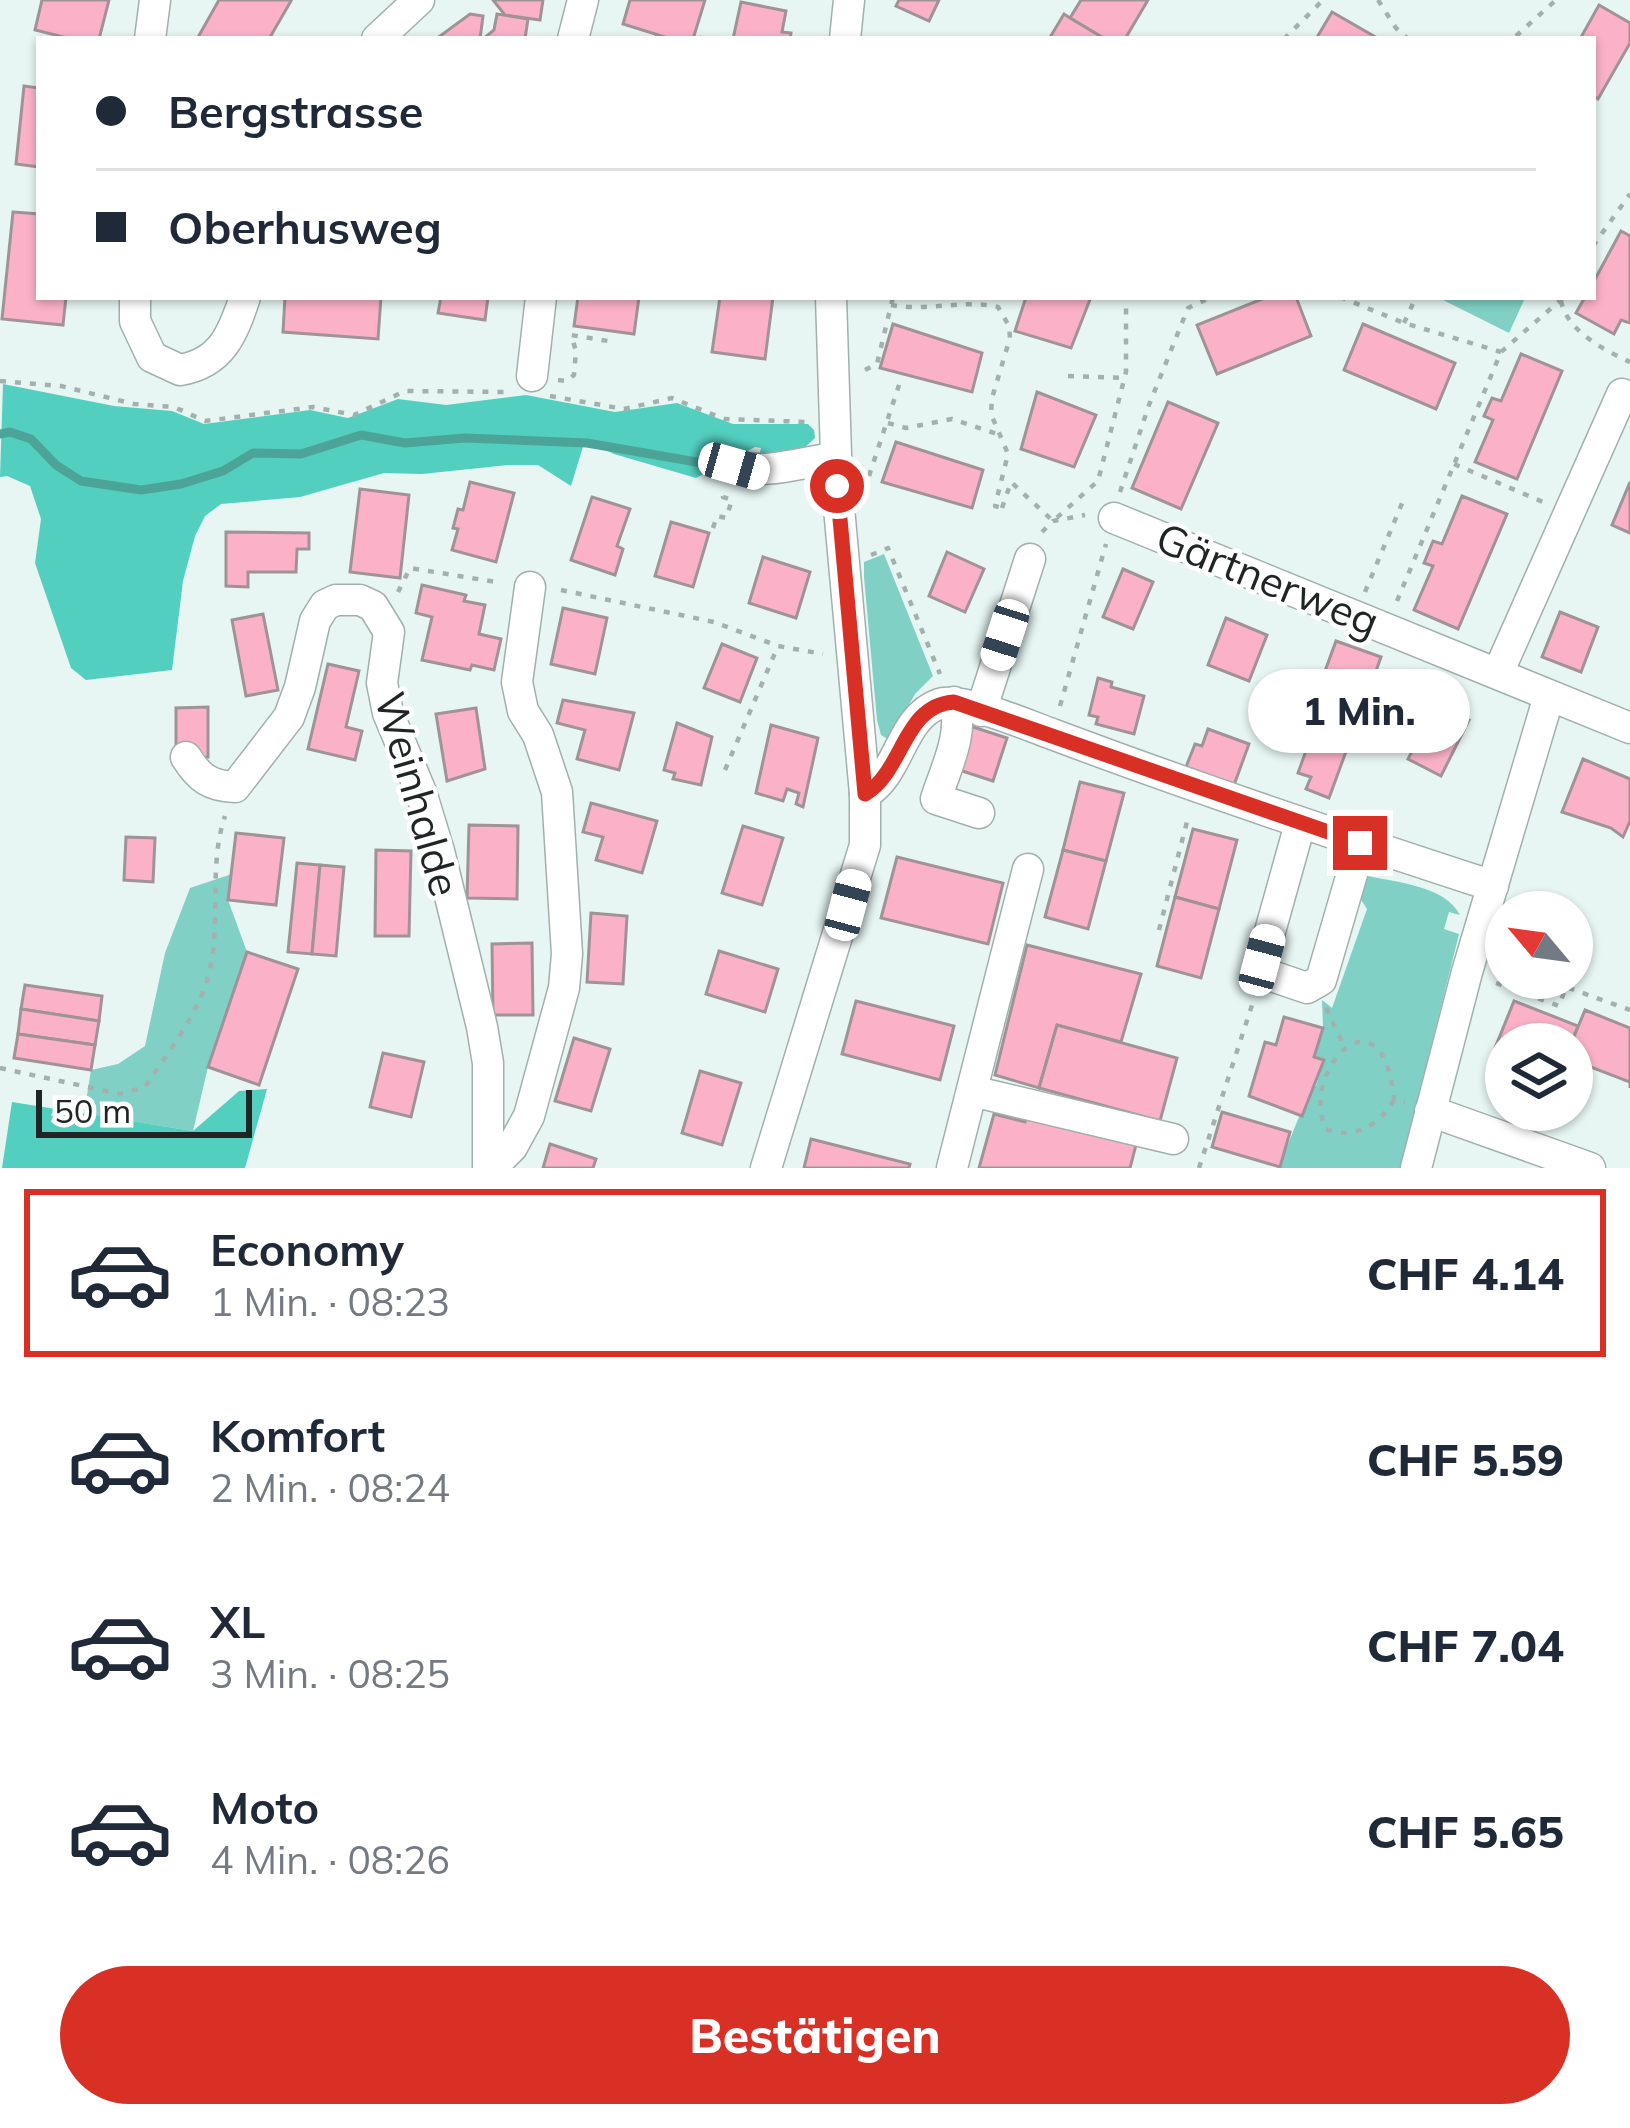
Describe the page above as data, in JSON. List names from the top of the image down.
{
  "streets": {
    "street": ["Gärtnerweg", "Weinhalde"]
  },
  "scale_bar": "50 m",
  "north": "top left",
  "page": {
    "banner": ["Bergstrasse", "Oberhusweg"],
    "bubble": "1 Min.",
    "scale": "50 m",
    "list": [
      {
        "name": "Economy",
        "note": "1 Min. · 08:23",
        "value": "CHF 4.14"
      },
      {
        "name": "Komfort",
        "note": "2 Min. · 08:24",
        "value": "CHF 5.59"
      },
      {
        "name": "XL",
        "note": "3 Min. · 08:25",
        "value": "CHF 7.04"
      },
      {
        "name": "Moto",
        "note": "4 Min. · 08:26",
        "value": "CHF 5.65"
      }
    ],
    "buttons": "Bestätigen"
  }
}
